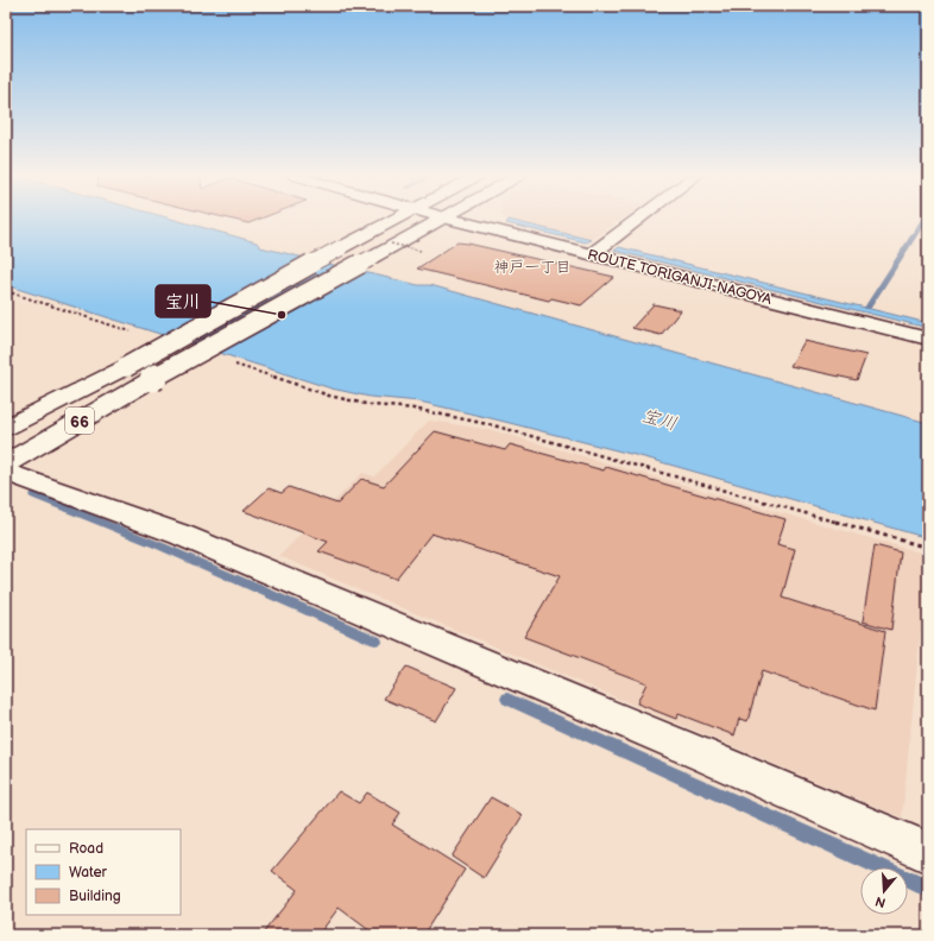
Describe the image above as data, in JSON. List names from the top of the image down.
{
  "streets": {
    "main road": ["ROUTE TORIGANJI-NAGOYA", "66"]
  },
  "districts": ["神戸一丁目"],
  "water": ["宝川"],
  "places": ["宝川"],
  "legend": ["Road", "Water", "Building"],
  "north": "bottom"
}
